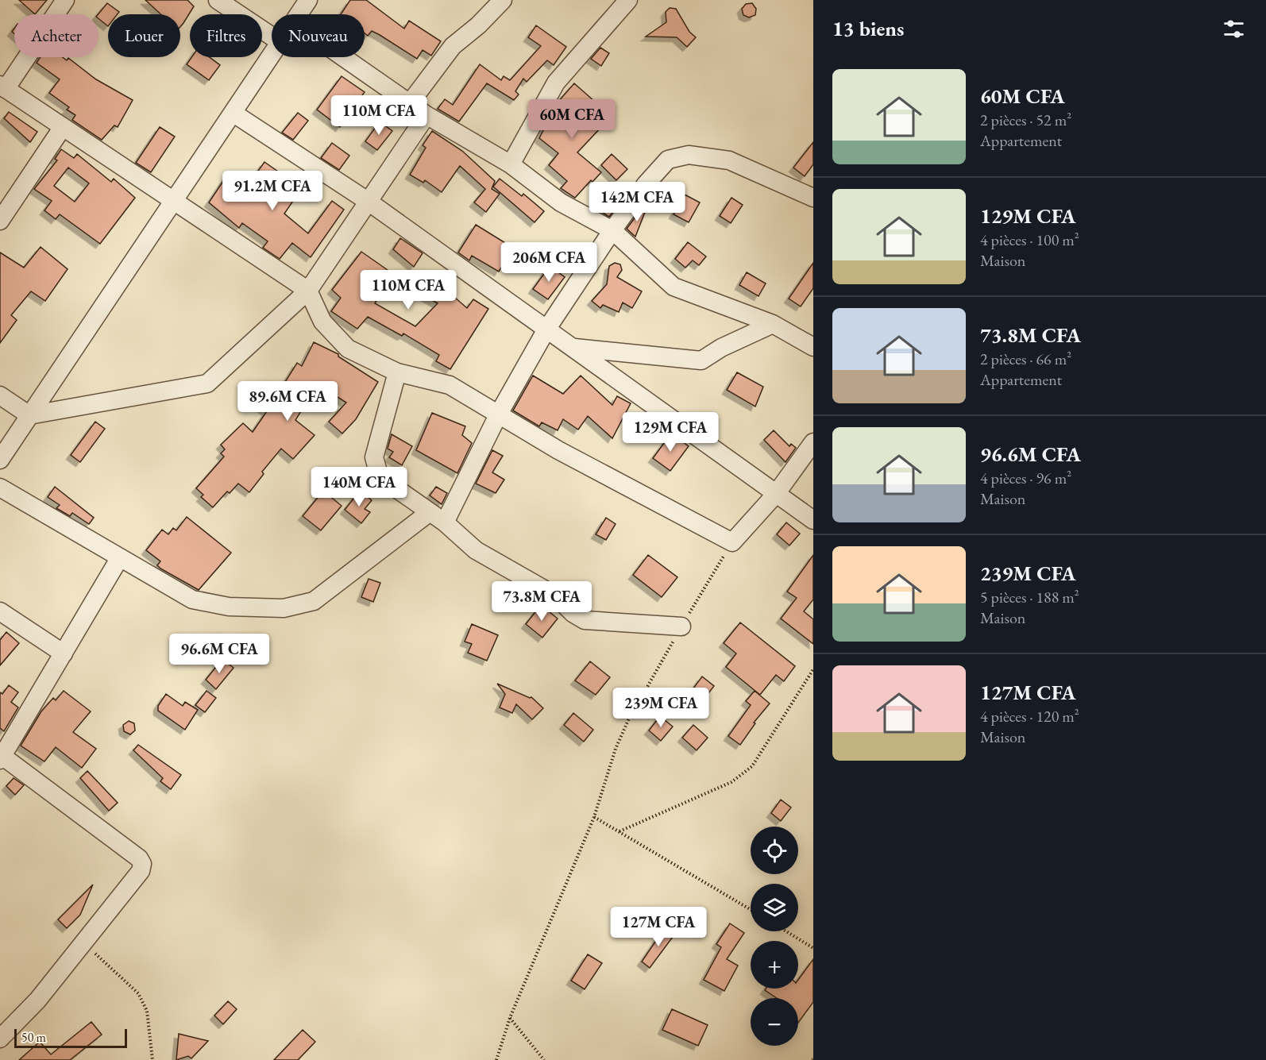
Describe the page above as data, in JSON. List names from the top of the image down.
{
  "scale_bar": "50 m",
  "page": {
    "heading": "13 biens",
    "chip": [
      "Acheter",
      "Louer",
      "Filtres",
      "Nouveau"
    ],
    "list": [
      {
        "name": "60M CFA",
        "note": "2 pièces · 52 m² · Appartement"
      },
      {
        "name": "129M CFA",
        "note": "4 pièces · 100 m² · Maison"
      },
      {
        "name": "73.8M CFA",
        "note": "2 pièces · 66 m² · Appartement"
      },
      {
        "name": "96.6M CFA",
        "note": "4 pièces · 96 m² · Maison"
      },
      {
        "name": "239M CFA",
        "note": "5 pièces · 188 m² · Maison"
      },
      {
        "name": "127M CFA",
        "note": "4 pièces · 120 m² · Maison"
      }
    ],
    "price": [
      "110M CFA",
      "60M CFA",
      "91.2M CFA",
      "142M CFA",
      "206M CFA",
      "110M CFA",
      "89.6M CFA",
      "129M CFA",
      "140M CFA",
      "73.8M CFA",
      "96.6M CFA",
      "239M CFA",
      "127M CFA"
    ],
    "map_buttons": ["+", "−"],
    "scale": "50 m"
  }
}
